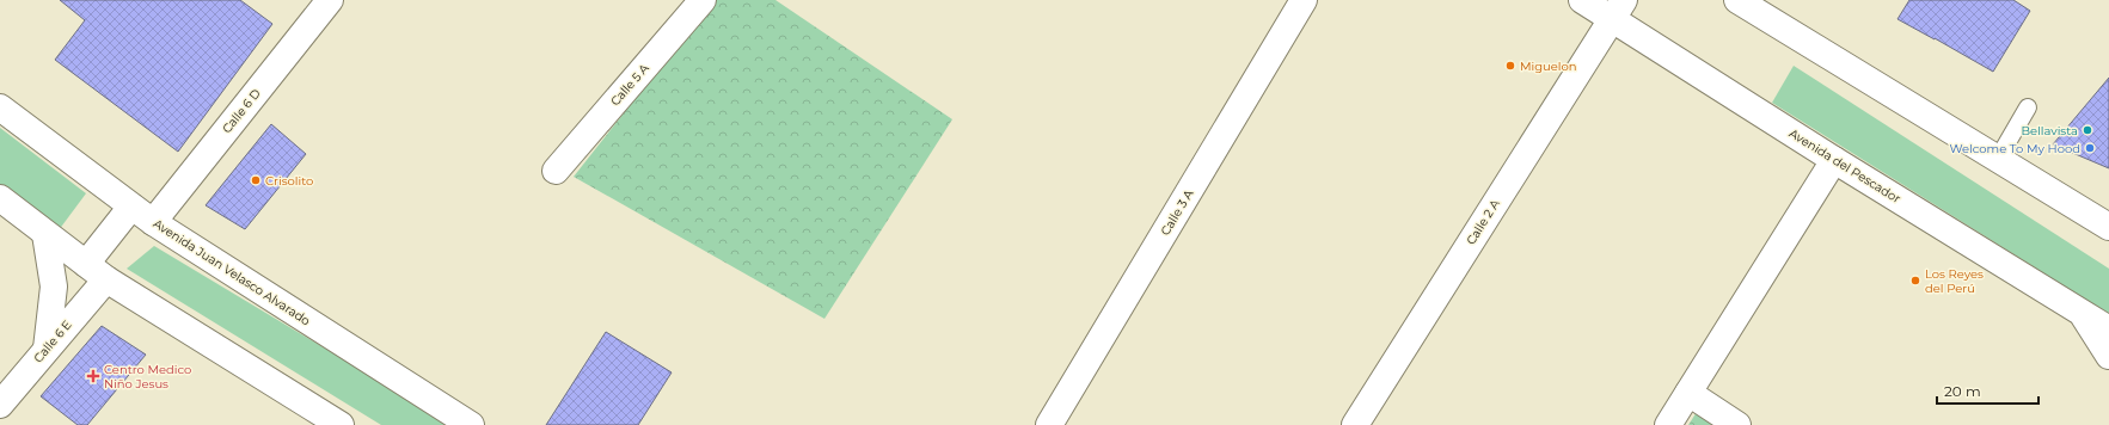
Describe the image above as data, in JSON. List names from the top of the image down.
{
  "streets": {
    "main road": [
      "Calle 5 A",
      "Calle 6 D",
      "Avenida del Pescador",
      "Calle 3 A",
      "Calle 2 A",
      "Avenida Juan Velasco Alvarado",
      "Calle 6 E"
    ]
  },
  "crossings": [
    ["Calle 6 D", "Avenida Juan Velasco Alvarado"],
    ["Avenida del Pescador", "Calle 2 A"]
  ],
  "places": {
    "other": [
      "Miguelon",
      "Bellavista",
      "Welcome To My Hood",
      "Crisolito",
      "Los Reyes del Perú"
    ],
    "health": ["Centro Medico Niño Jesus"]
  },
  "scale_bar": "20 m"
}
